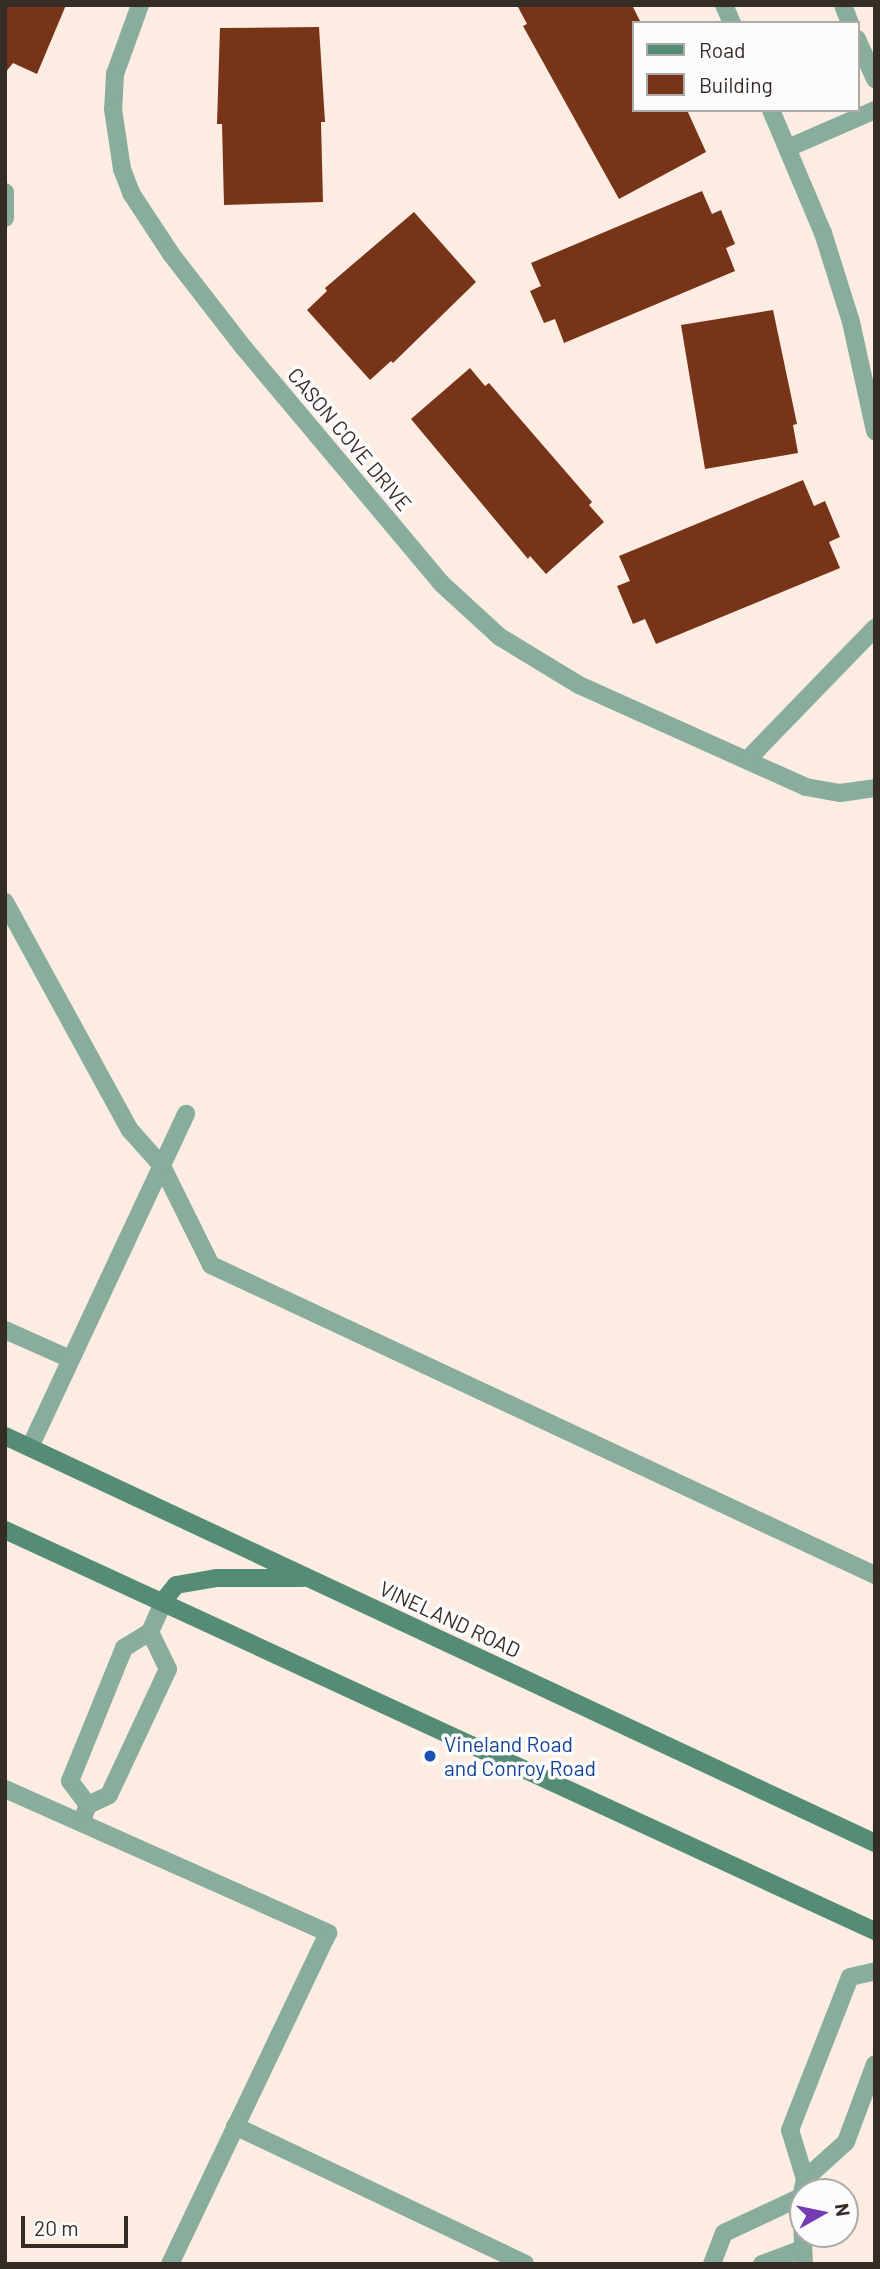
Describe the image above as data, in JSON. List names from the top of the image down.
{
  "streets": {
    "street": ["VINELAND ROAD"],
    "lane": ["CASON COVE DRIVE"]
  },
  "places": ["Vineland Road and Conroy Road"],
  "legend": ["Road", "Building"],
  "scale_bar": "20 m",
  "north": "right"
}
